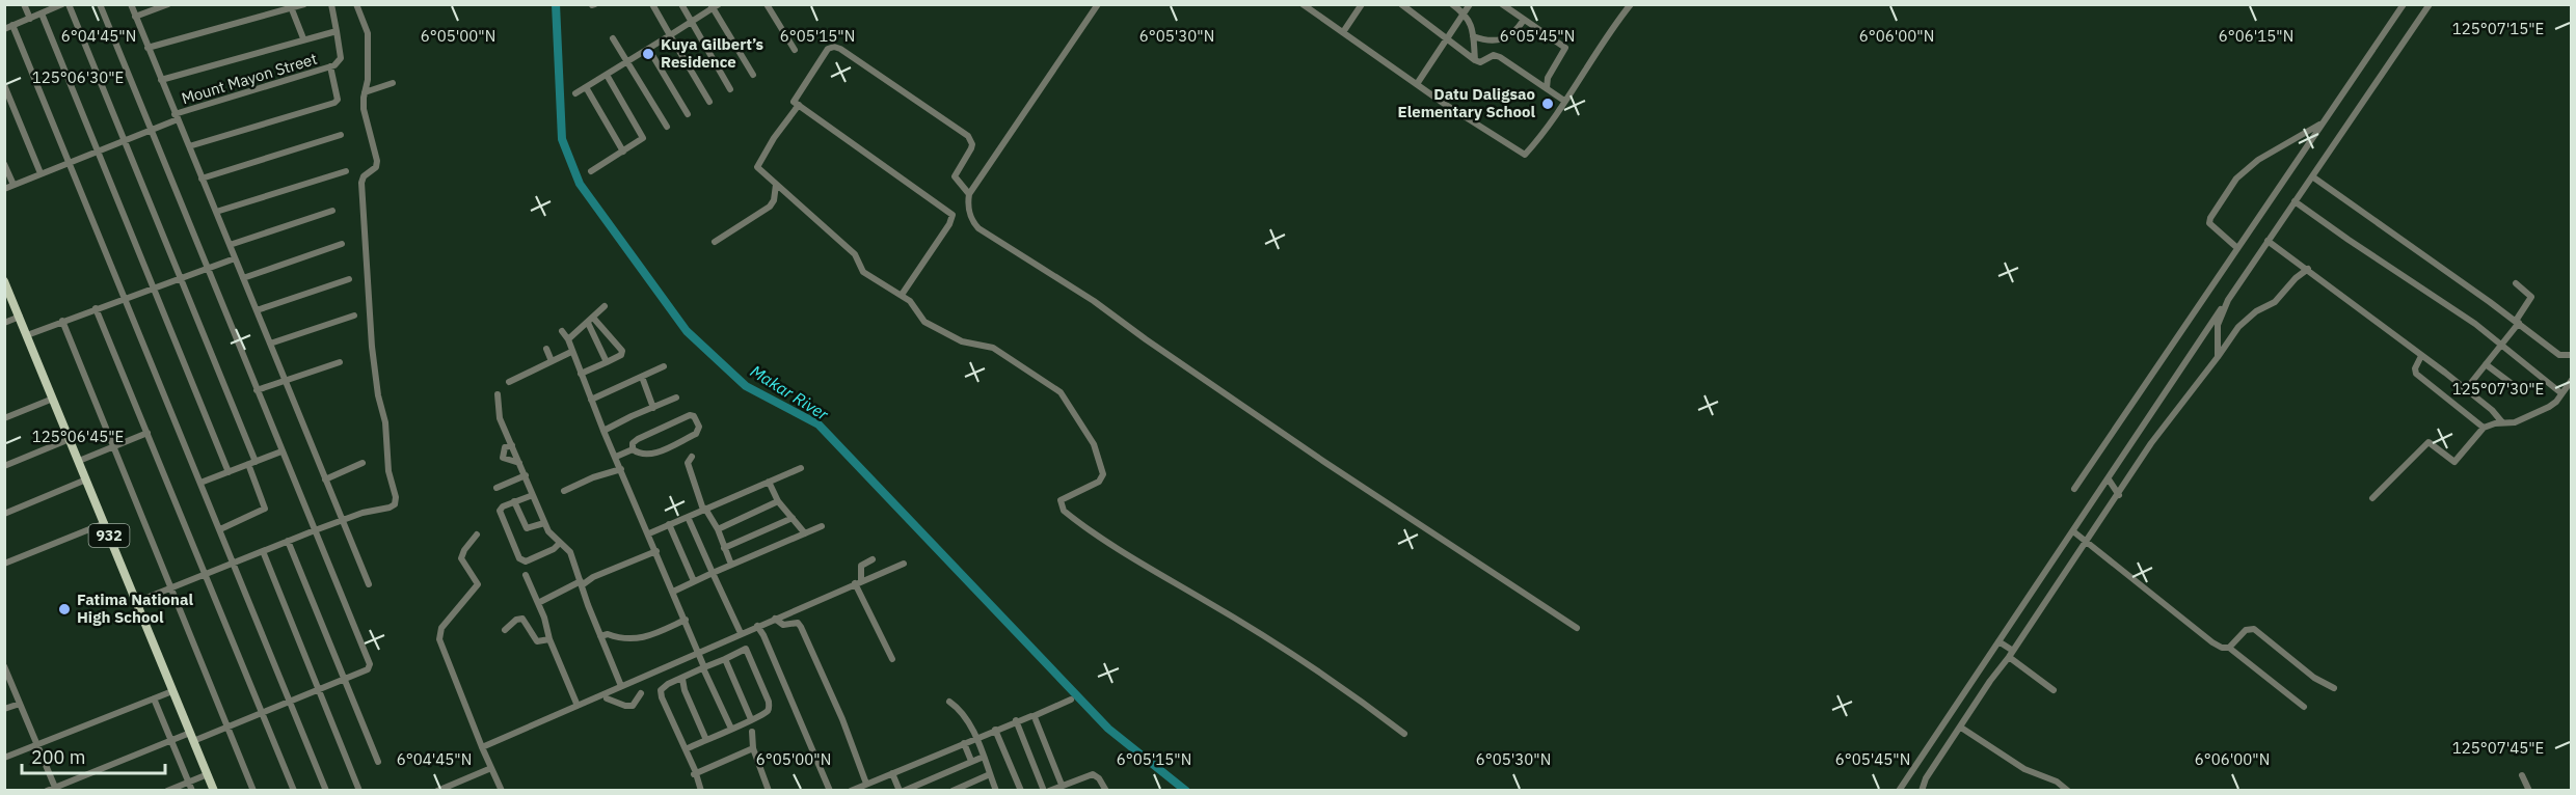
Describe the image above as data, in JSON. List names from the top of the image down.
{
  "streets": {
    "main road": ["932"],
    "street": ["Mount Mayon Street"]
  },
  "water": ["Makar River"],
  "places": ["Kuya Gilbert’s Residence", "Datu Daligsao Elementary School", "Fatima National High School"],
  "scale_bar": "200 m",
  "coordinates": [
    "125°07'15\"E",
    "6°04'45\"N",
    "6°05'00\"N",
    "6°05'15\"N",
    "6°05'30\"N",
    "6°06'00\"N",
    "6°05'45\"N",
    "6°06'15\"N",
    "125°06'30\"E",
    "125°07'30\"E",
    "125°06'45\"E",
    "125°07'45\"E"
  ]
}
